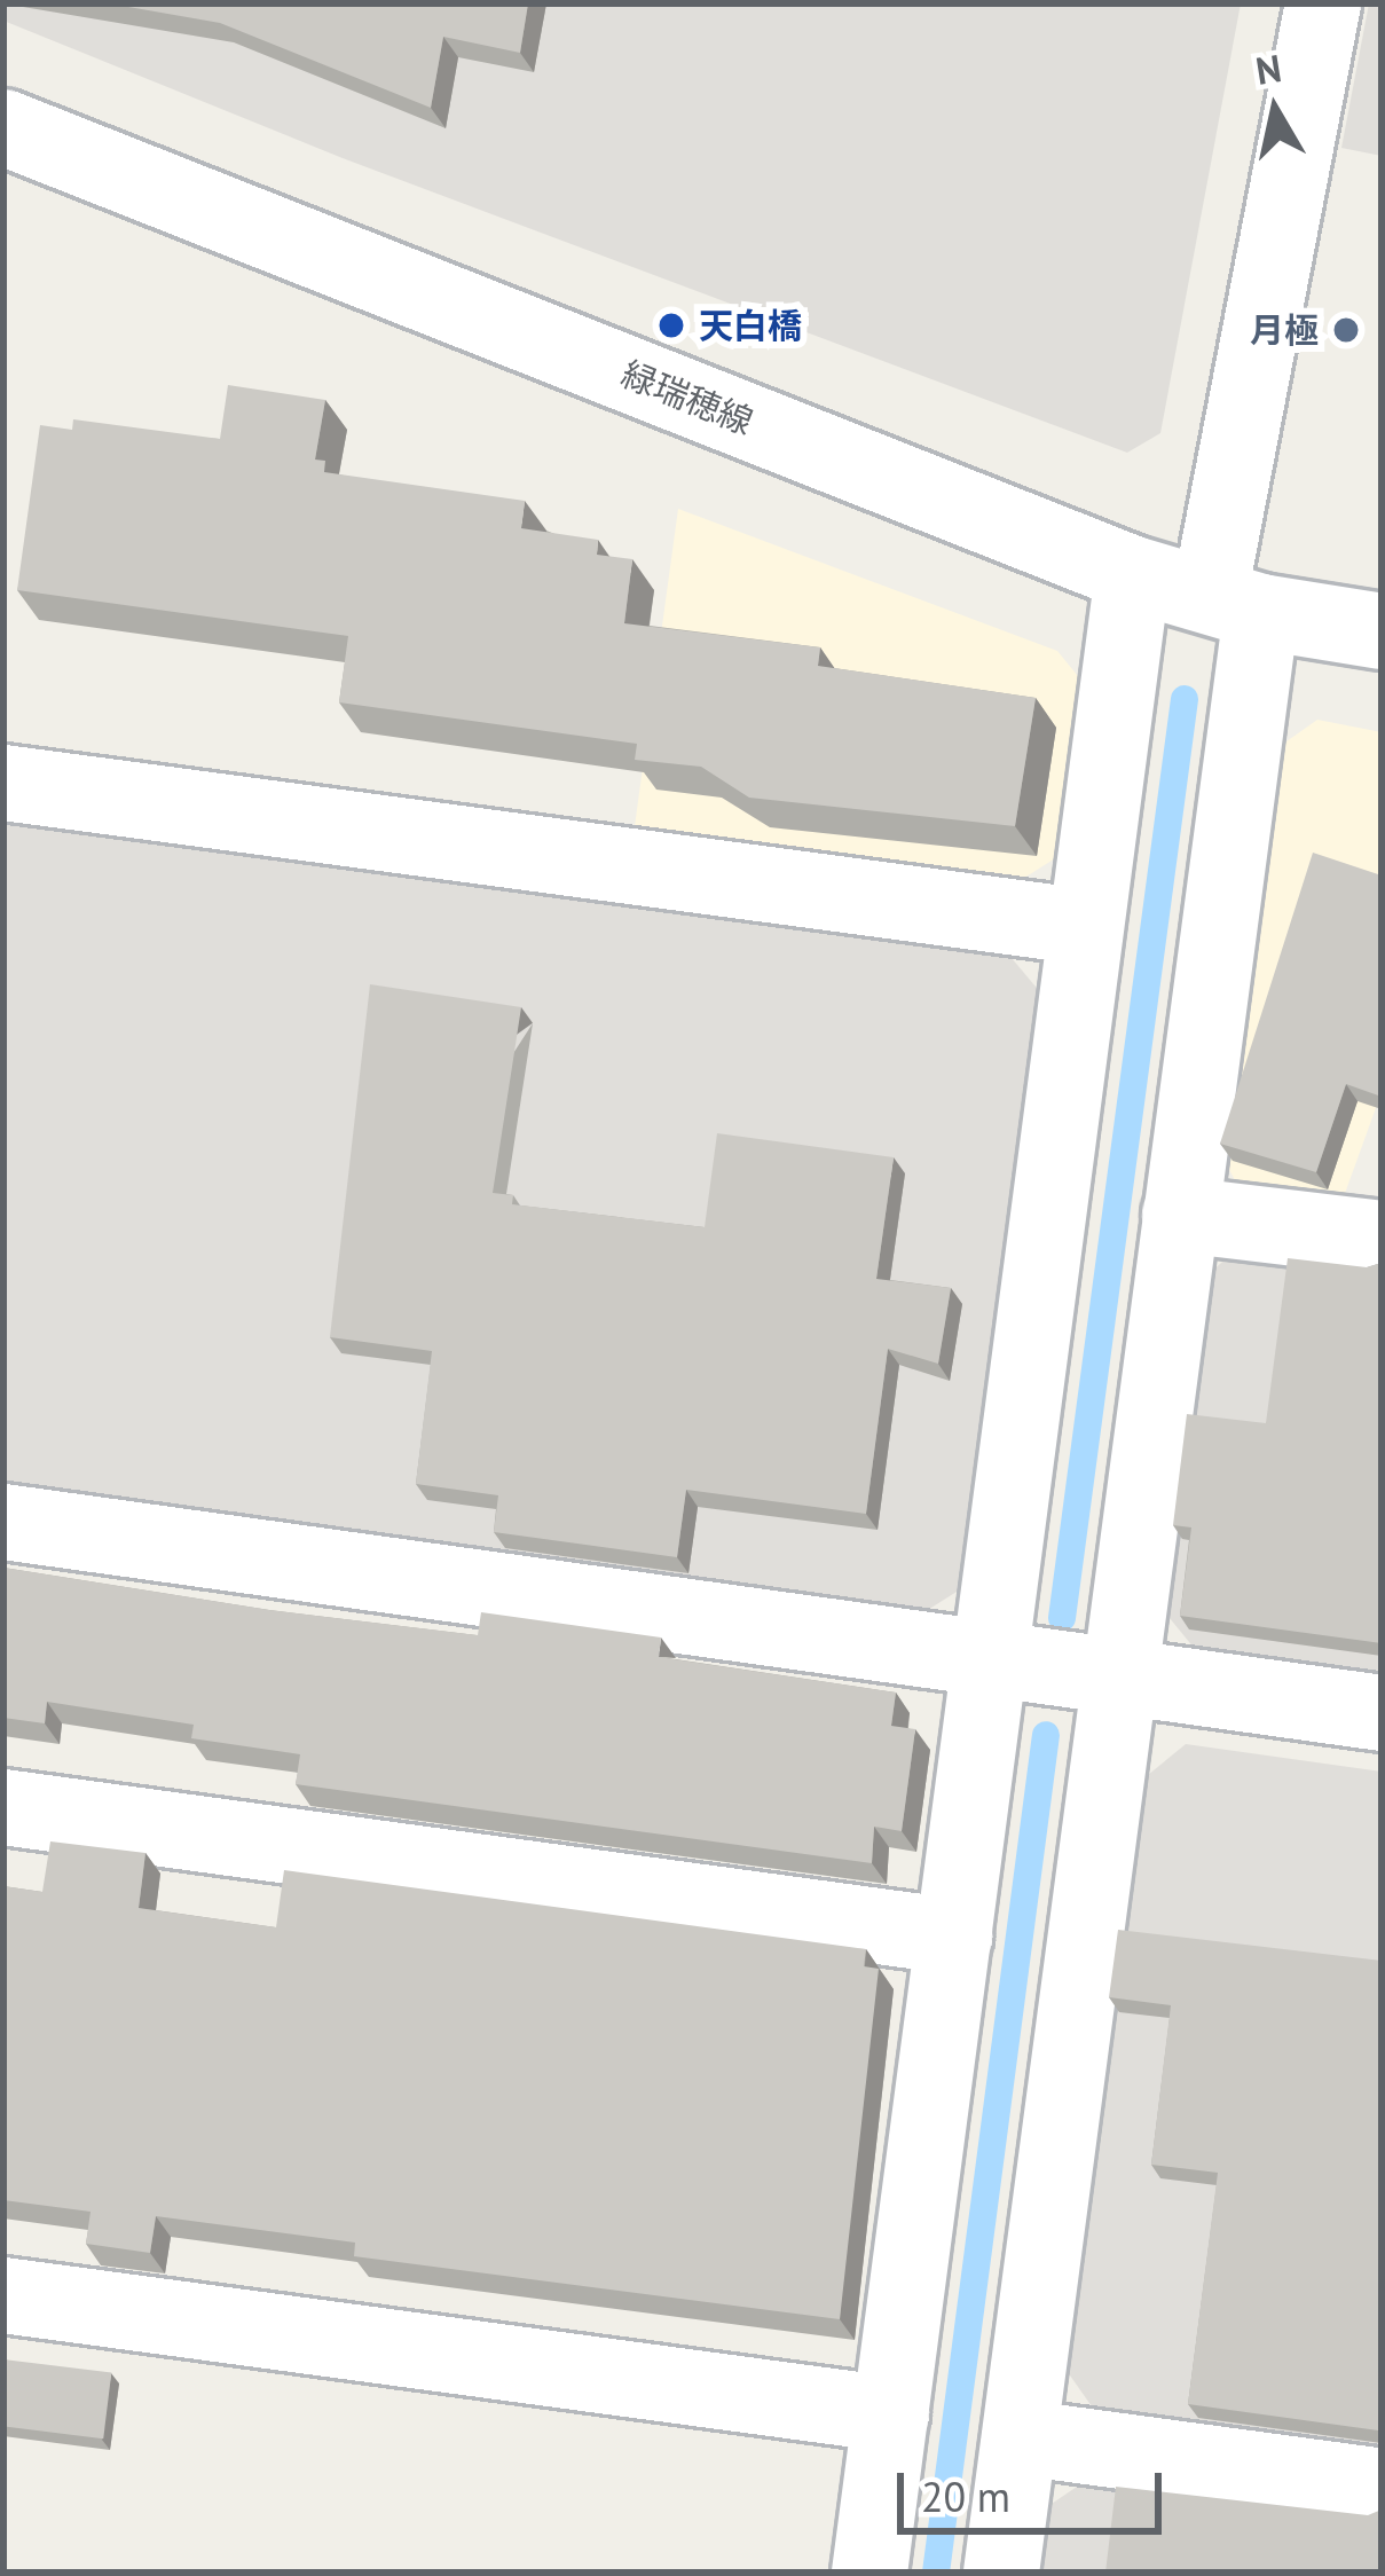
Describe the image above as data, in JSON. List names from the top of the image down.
{
  "streets": {
    "street": ["緑瑞穂線"]
  },
  "places": ["天白橋", "月極"],
  "scale_bar": "20 m",
  "north": "top"
}
